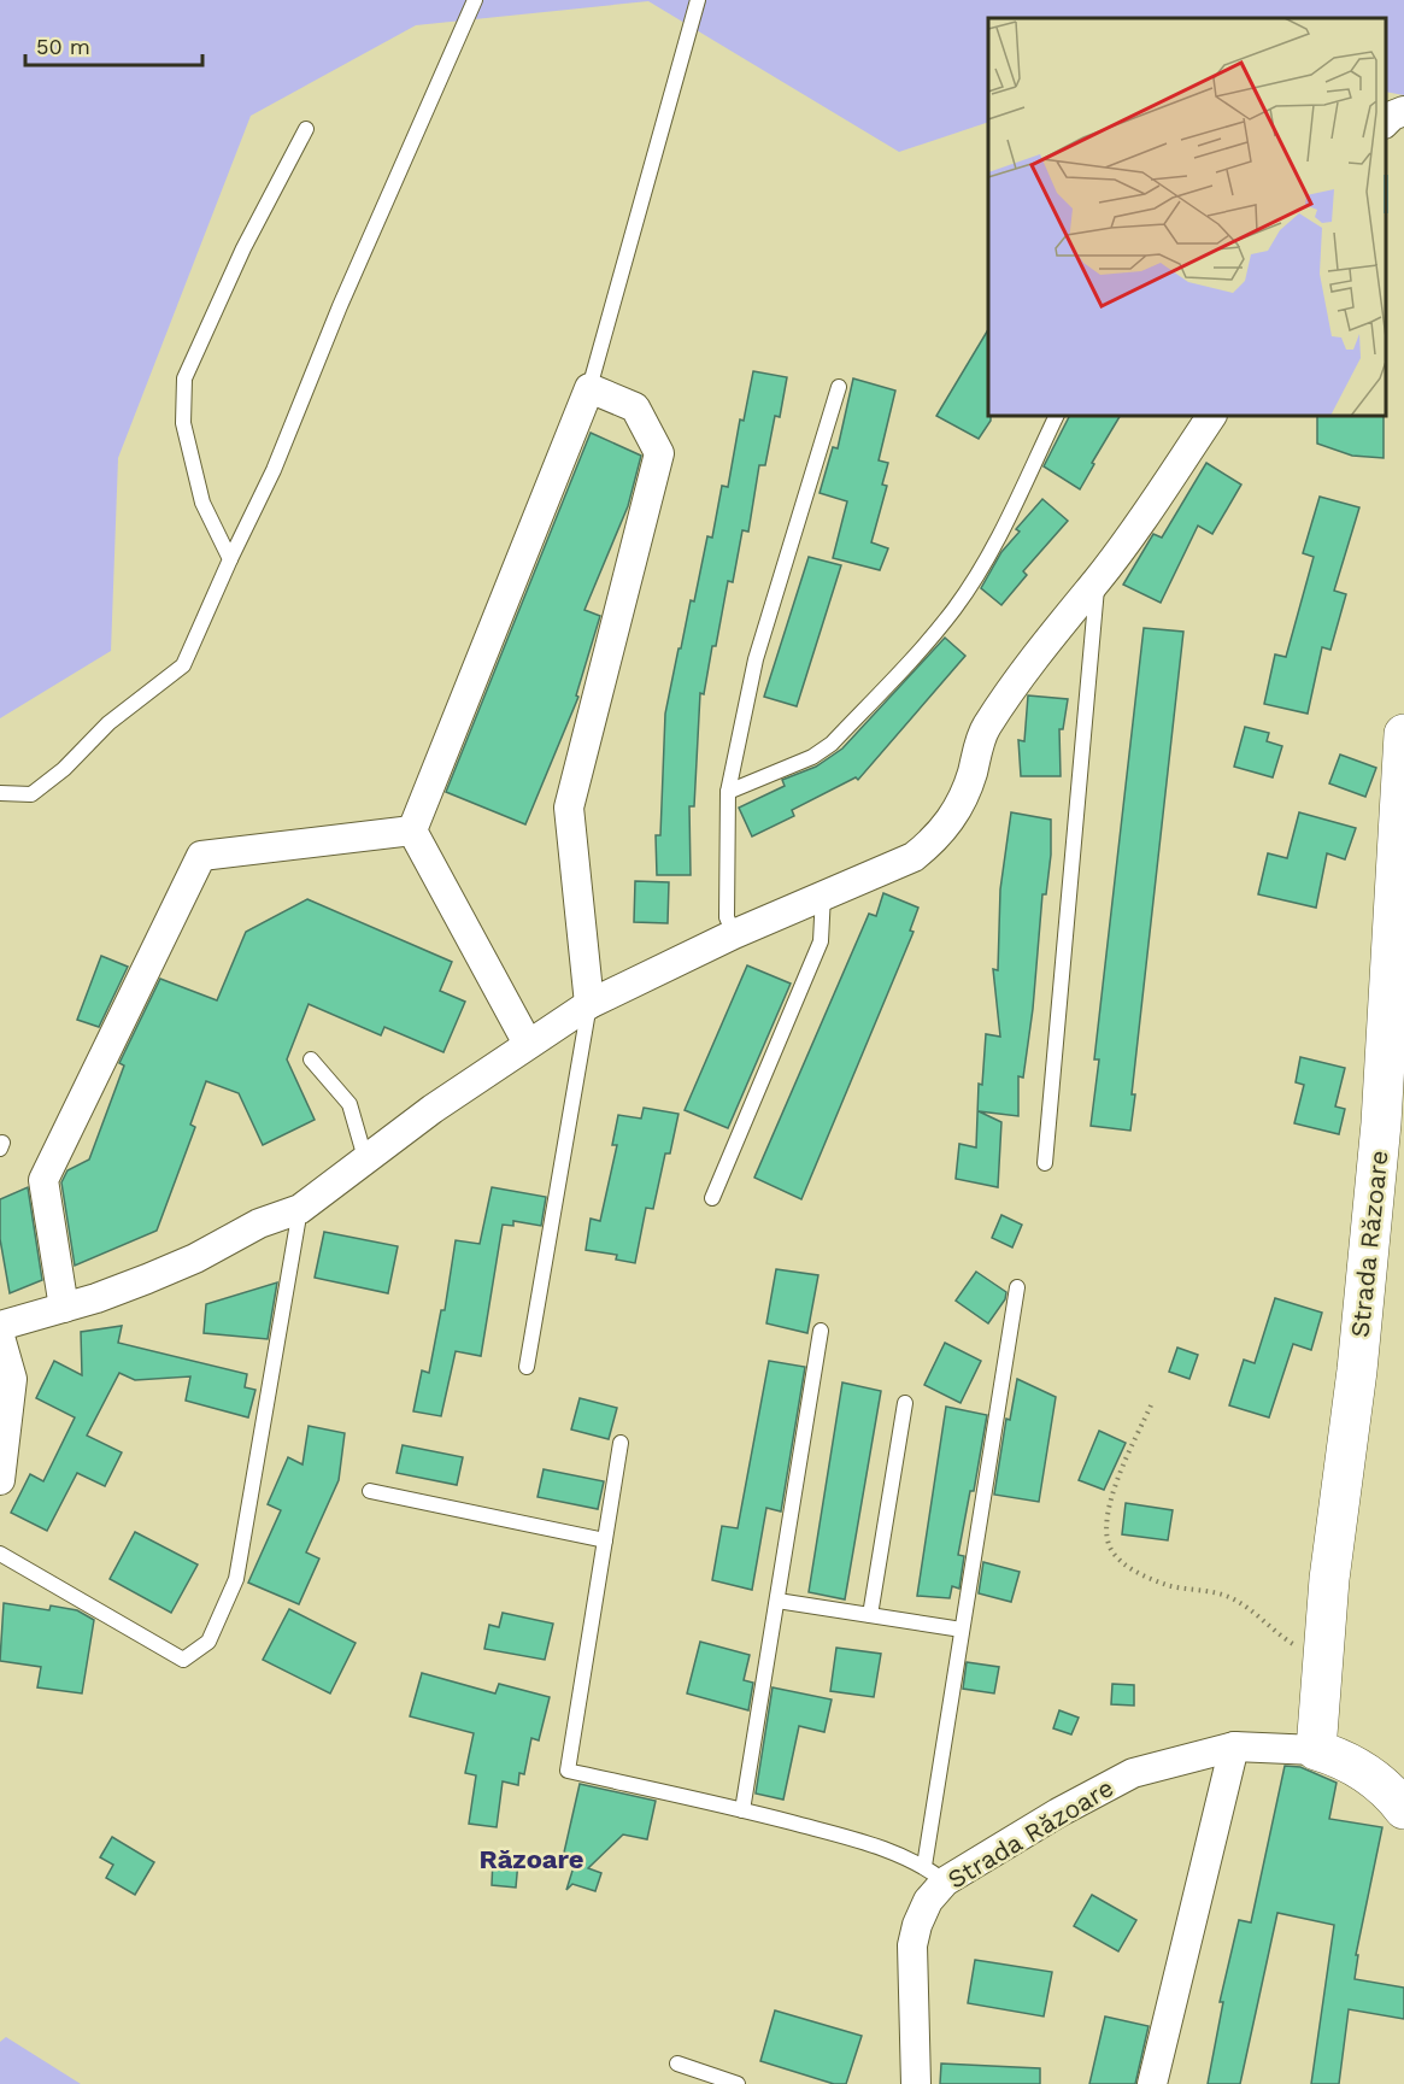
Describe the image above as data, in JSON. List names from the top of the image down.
{
  "streets": {
    "street": ["Strada Răzoare"]
  },
  "districts": ["Răzoare"],
  "scale_bar": "50 m"
}
